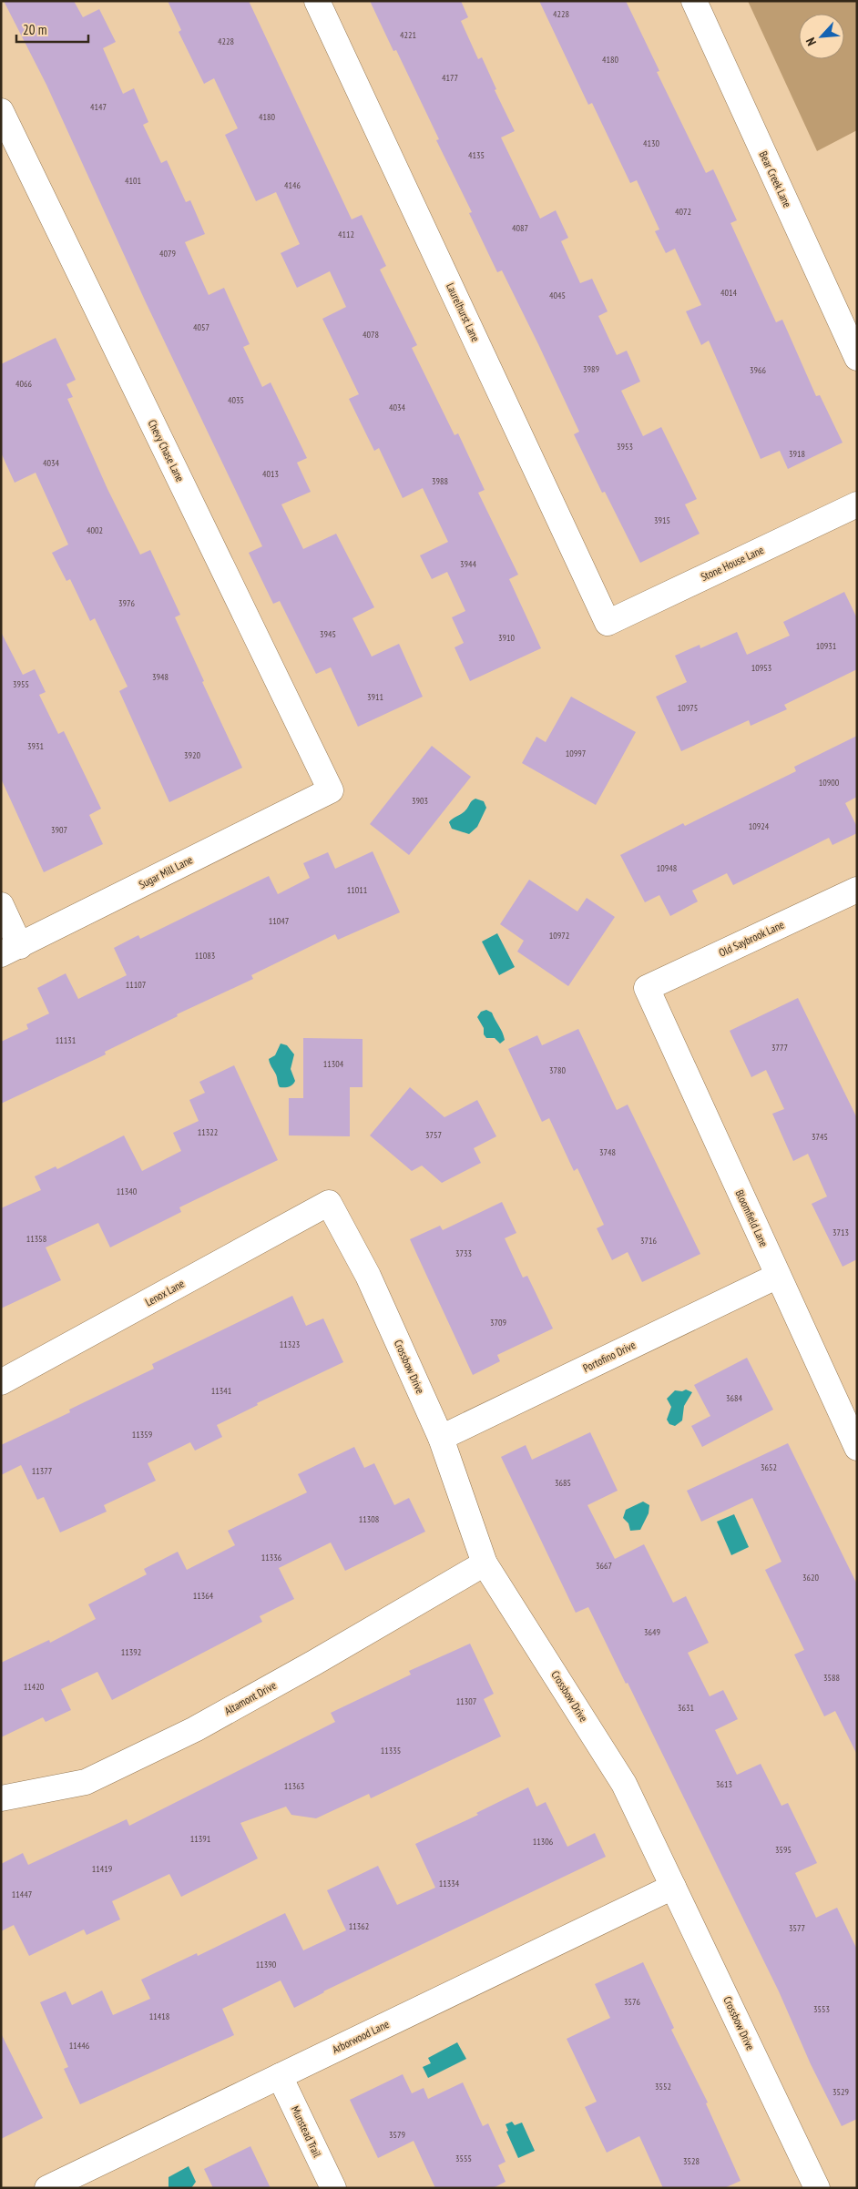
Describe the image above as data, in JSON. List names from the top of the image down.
{
  "streets": {
    "street": [
      "Bear Creek Lane",
      "Laurelhurst Lane",
      "Chevy Chase Lane",
      "Stone House Lane",
      "Sugar Mill Lane",
      "Old Saybrook Lane",
      "Bloomfield Lane",
      "Lenox Lane",
      "Portofino Drive",
      "Crossbow Drive",
      "Altamont Drive",
      "Arborwood Lane",
      "Munstead Trail"
    ]
  },
  "crossings": [
    ["Laurelhurst Lane", "Stone House Lane"],
    ["Chevy Chase Lane", "Sugar Mill Lane"],
    ["Old Saybrook Lane", "Bloomfield Lane"],
    ["Bloomfield Lane", "Portofino Drive"],
    ["Lenox Lane", "Crossbow Drive"],
    ["Portofino Drive", "Crossbow Drive"],
    ["Crossbow Drive", "Altamont Drive"],
    ["Crossbow Drive", "Arborwood Lane"],
    ["Arborwood Lane", "Munstead Trail"]
  ],
  "house_numbers": [
    "4228",
    "4221",
    "4228",
    "4180",
    "4177",
    "4147",
    "4180",
    "4130",
    "4135",
    "4101",
    "4146",
    "4072",
    "4087",
    "4112",
    "4079",
    "4014",
    "4045",
    "4057",
    "4078",
    "3989",
    "3966",
    "4066",
    "4035",
    "4034",
    "3953",
    "3918",
    "4034",
    "4013",
    "3988",
    "3915",
    "4002",
    "3944",
    "3976",
    "3945",
    "3910",
    "10931",
    "10953",
    "3948",
    "3955",
    "3911",
    "10975",
    "3931",
    "10997",
    "3920",
    "10900",
    "3903",
    "10924",
    "3907",
    "10948",
    "11011",
    "11047",
    "10972",
    "11083",
    "11107",
    "11131",
    "3777",
    "11304",
    "3780",
    "11322",
    "3757",
    "3745",
    "3748",
    "11340",
    "3713",
    "11358",
    "3716",
    "3733",
    "3709",
    "11323",
    "11341",
    "3684",
    "11359",
    "3652",
    "11377",
    "3685",
    "11308",
    "11336",
    "3667",
    "3620",
    "11364",
    "3649",
    "11392",
    "3588",
    "11420",
    "11307",
    "3631",
    "11335",
    "3613",
    "11363",
    "11391",
    "11306",
    "3595",
    "11419",
    "11334",
    "11447",
    "11362",
    "3577",
    "11390",
    "3576",
    "3553",
    "11418",
    "11446",
    "3552",
    "3529",
    "3579",
    "3555",
    "3528"
  ],
  "scale_bar": "20 m",
  "north": "bottom left"
}
